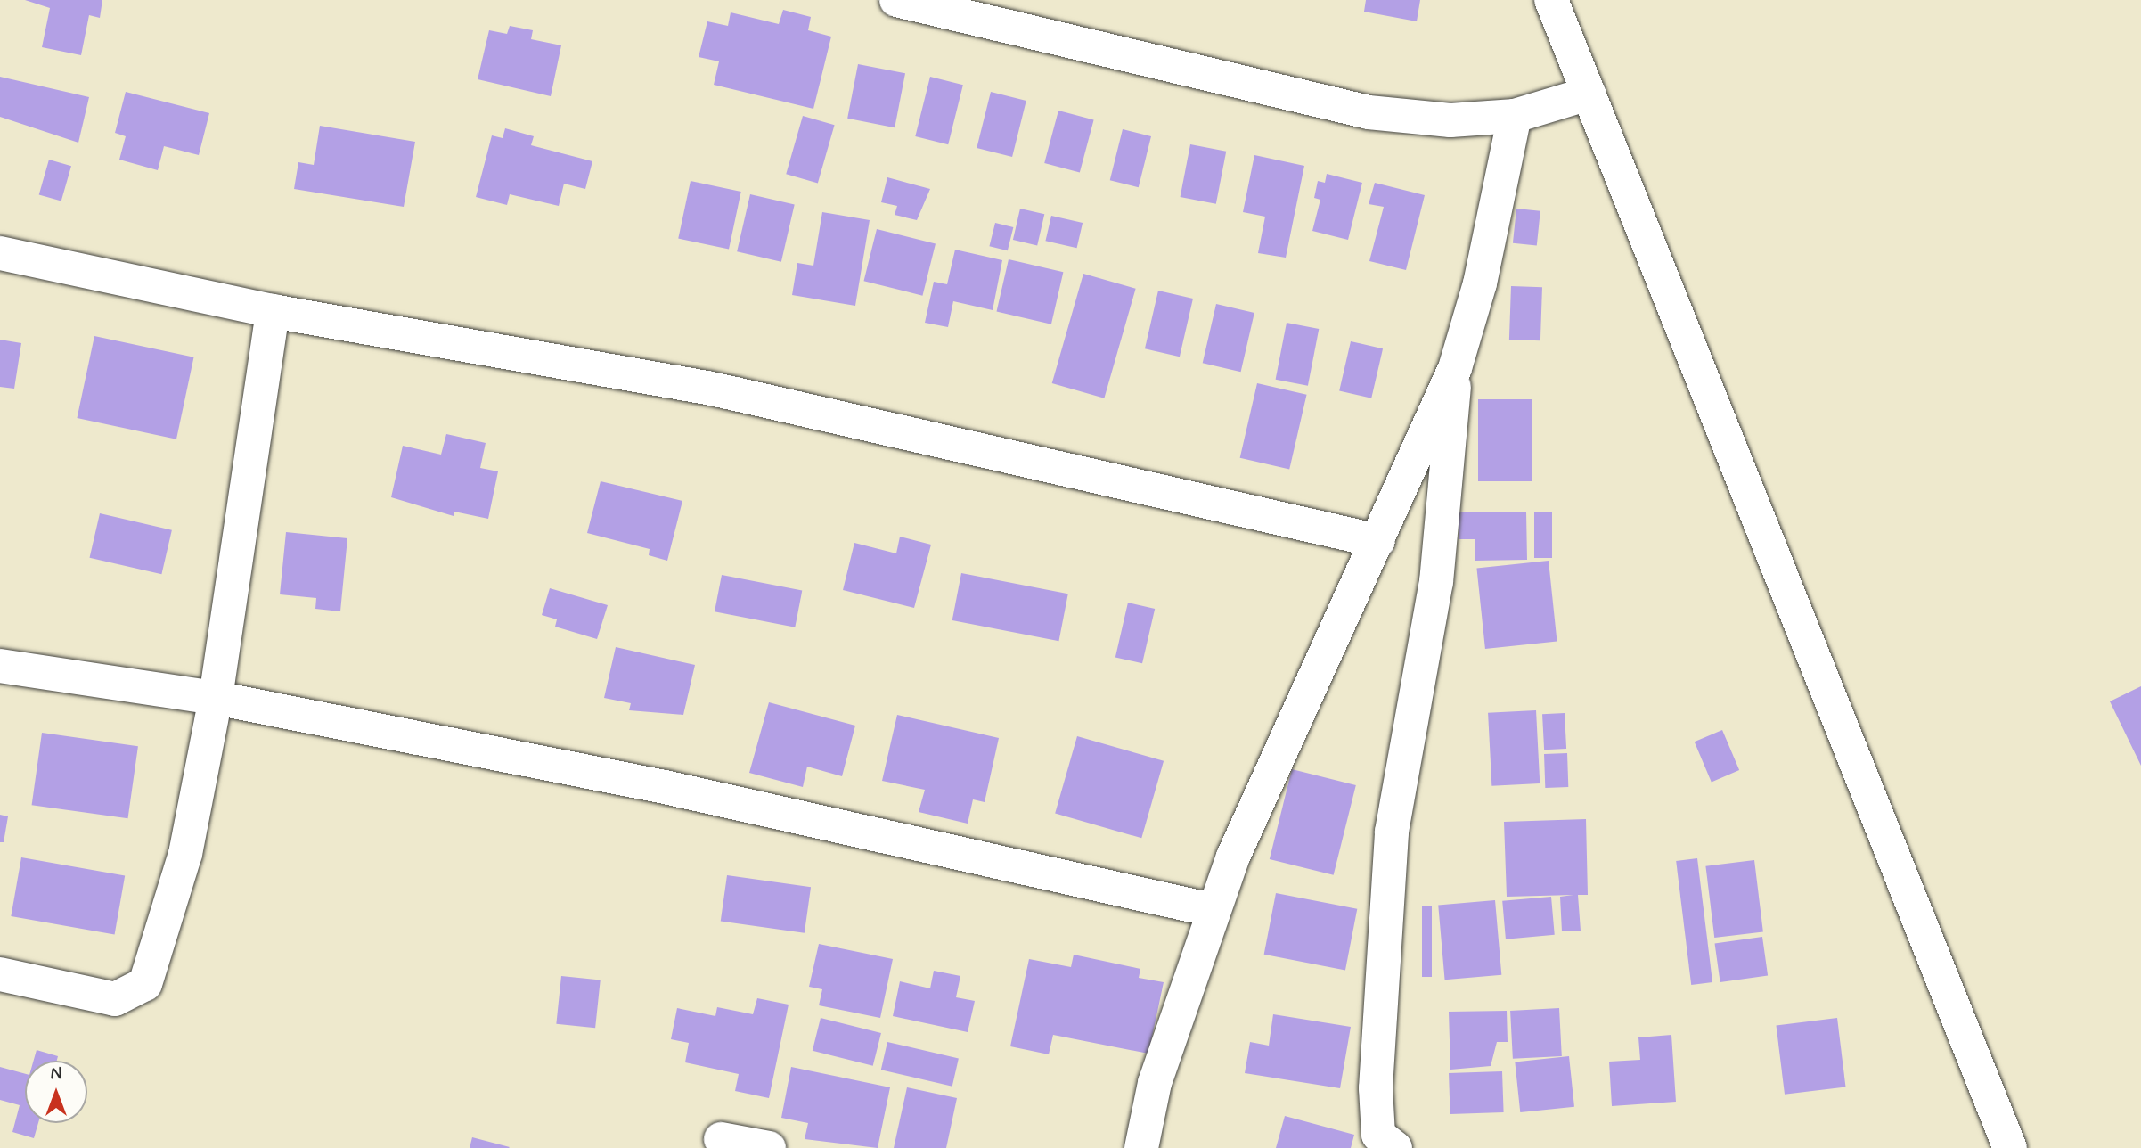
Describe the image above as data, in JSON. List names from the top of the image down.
{
  "north": "top"
}
